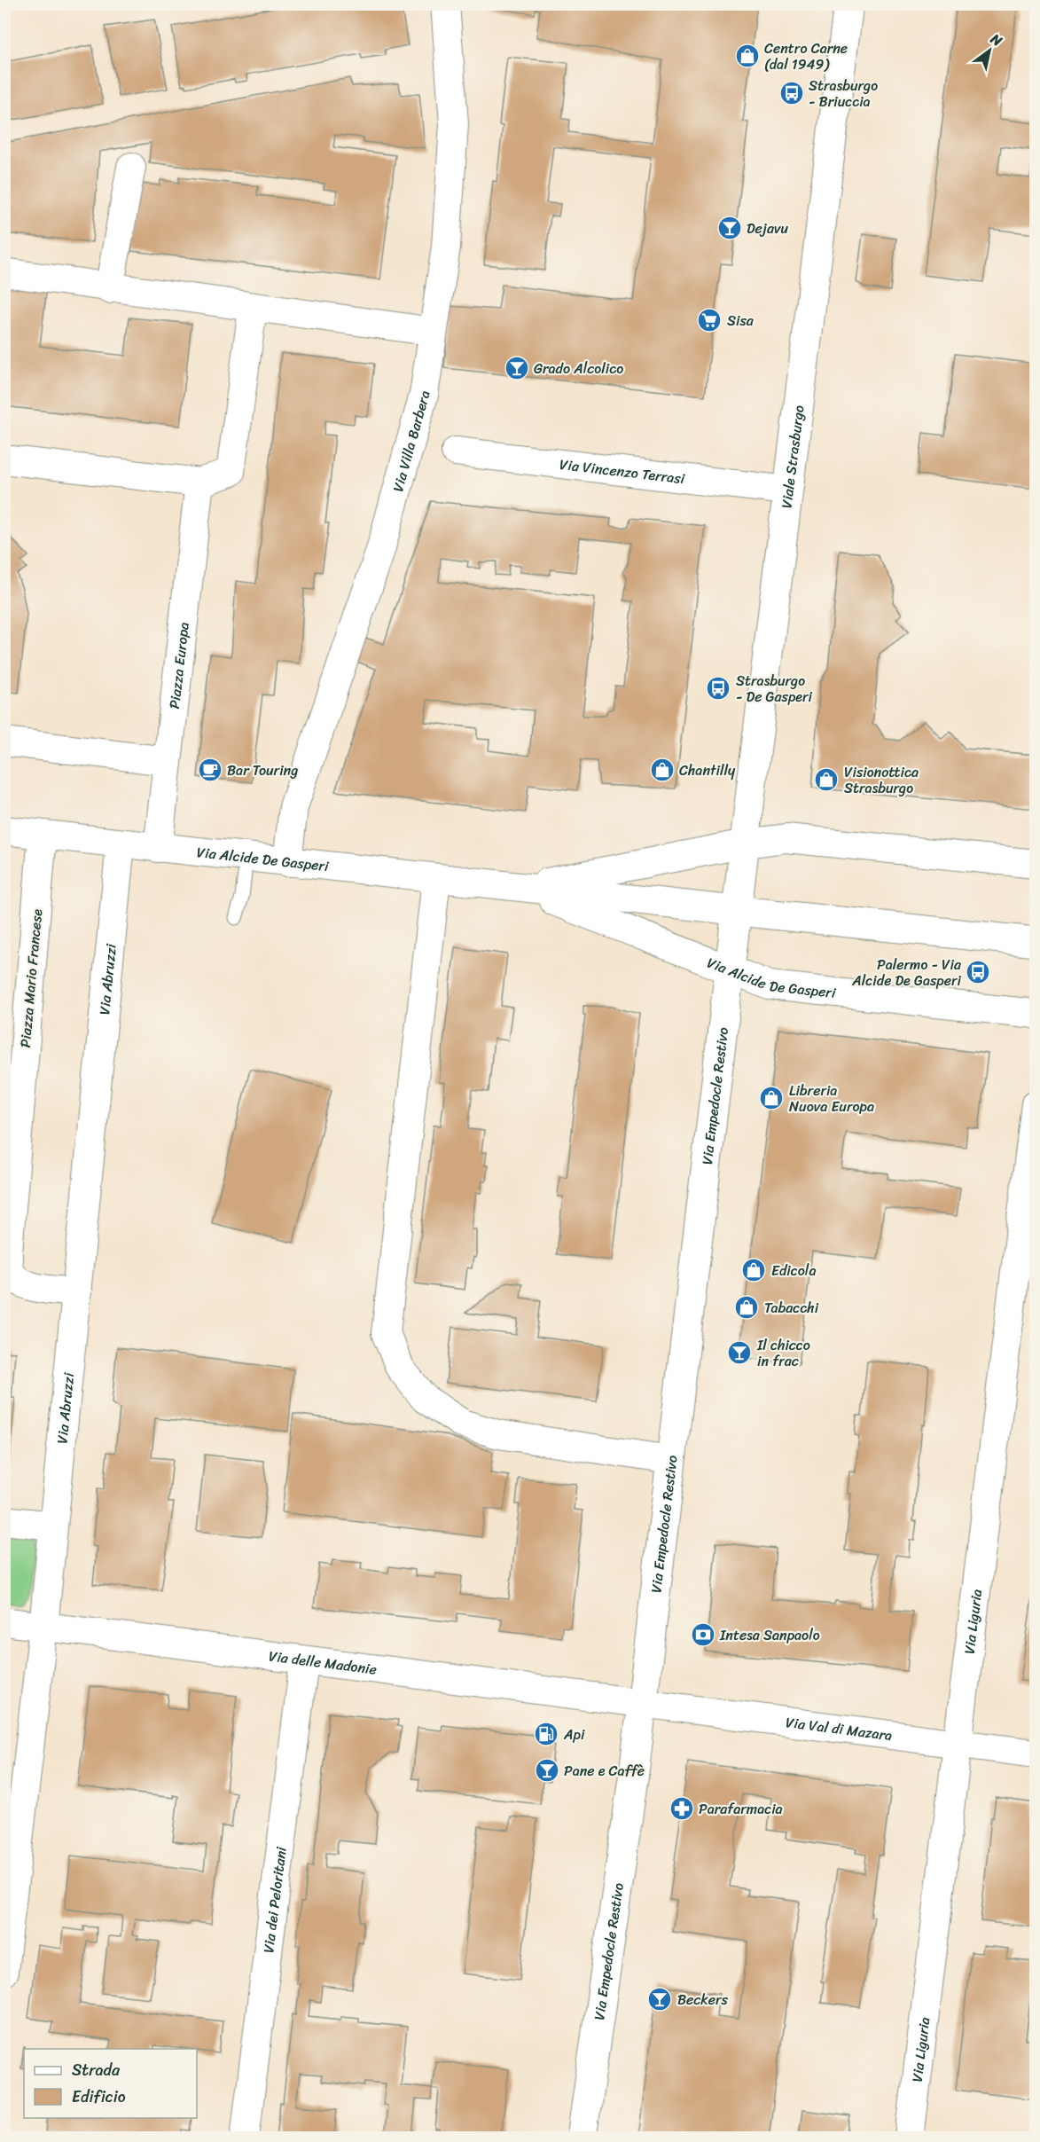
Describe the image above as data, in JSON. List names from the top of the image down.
{
  "streets": {
    "street": [
      "Via Villa Barbera",
      "Viale Strasburgo",
      "Via Vincenzo Terrasi",
      "Piazza Europa",
      "Via Alcide De Gasperi",
      "Piazza Mario Francese",
      "Via Abruzzi",
      "Via Empedocle Restivo",
      "Via Liguria",
      "Via delle Madonie",
      "Via Val di Mazara",
      "Via dei Peloritani"
    ]
  },
  "crossings": [
    ["Via Villa Barbera", "Via Alcide De Gasperi"],
    ["Viale Strasburgo", "Via Vincenzo Terrasi"],
    ["Viale Strasburgo", "Via Alcide De Gasperi"],
    ["Viale Strasburgo", "Via Empedocle Restivo"],
    ["Piazza Europa", "Via Alcide De Gasperi"],
    ["Via Alcide De Gasperi", "Piazza Mario Francese"],
    ["Via Alcide De Gasperi", "Via Abruzzi"],
    ["Via Alcide De Gasperi", "Via Empedocle Restivo"],
    ["Piazza Mario Francese", "Via Abruzzi"],
    ["Via Abruzzi", "Via delle Madonie"],
    ["Via Empedocle Restivo", "Via delle Madonie"],
    ["Via Empedocle Restivo", "Via Val di Mazara"],
    ["Via Liguria", "Via Val di Mazara"],
    ["Via delle Madonie", "Via Val di Mazara"],
    ["Via delle Madonie", "Via dei Peloritani"]
  ],
  "places": {
    "shop": [
      "Centro Carne (dal 1949)",
      "Chantilly",
      "Visionottica Strasburgo",
      "Libreria Nuova Europa",
      "Edicola",
      "Tabacchi"
    ],
    "bus stop": ["Strasburgo - Briuccia", "Strasburgo - De Gasperi", "Palermo - Via Alcide De Gasperi"],
    "bar": [
      "Dejavu",
      "Grado Alcolico",
      "Il chicco in frac",
      "Pane e Caffè",
      "Beckers"
    ],
    "supermarket": ["Sisa"],
    "cafe": ["Bar Touring"],
    "bank": ["Intesa Sanpaolo"],
    "fuel station": ["Api"],
    "pharmacy": ["Parafarmacia"]
  },
  "legend": ["Strada", "Edificio"],
  "north": "top right"
}
